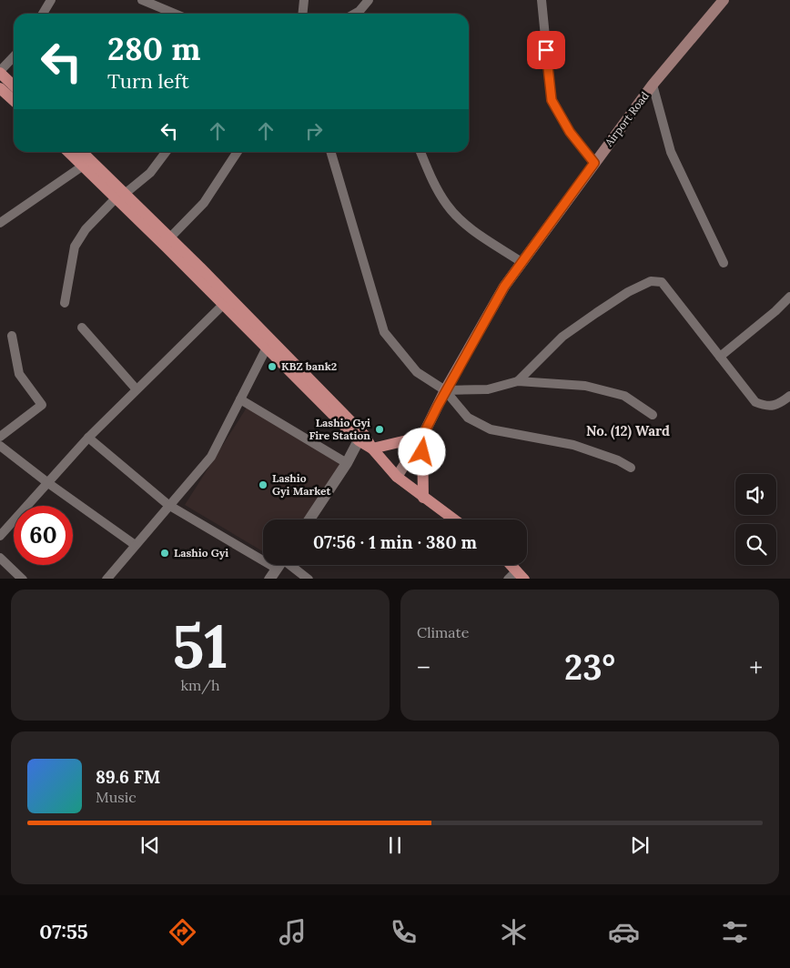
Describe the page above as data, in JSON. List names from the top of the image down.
{
  "streets": {
    "main road": ["Airport Road"]
  },
  "districts": ["No. (12) Ward"],
  "places": [
    "KBZ bank2",
    "Lashio Gyi Fire Station",
    "Lashio Gyi Market",
    "Lashio Gyi"
  ],
  "page": {
    "turn": ["280 m", "Turn left"],
    "limit": "60",
    "trip": "07:56 · 1 min · 380 m",
    "tile": [
      ["51", "km/h"],
      "Climate"
    ],
    "heat": ["−", "23°", "+"],
    "song": ["89.6 FM", "Music"],
    "tabs": "07:55"
  }
}
